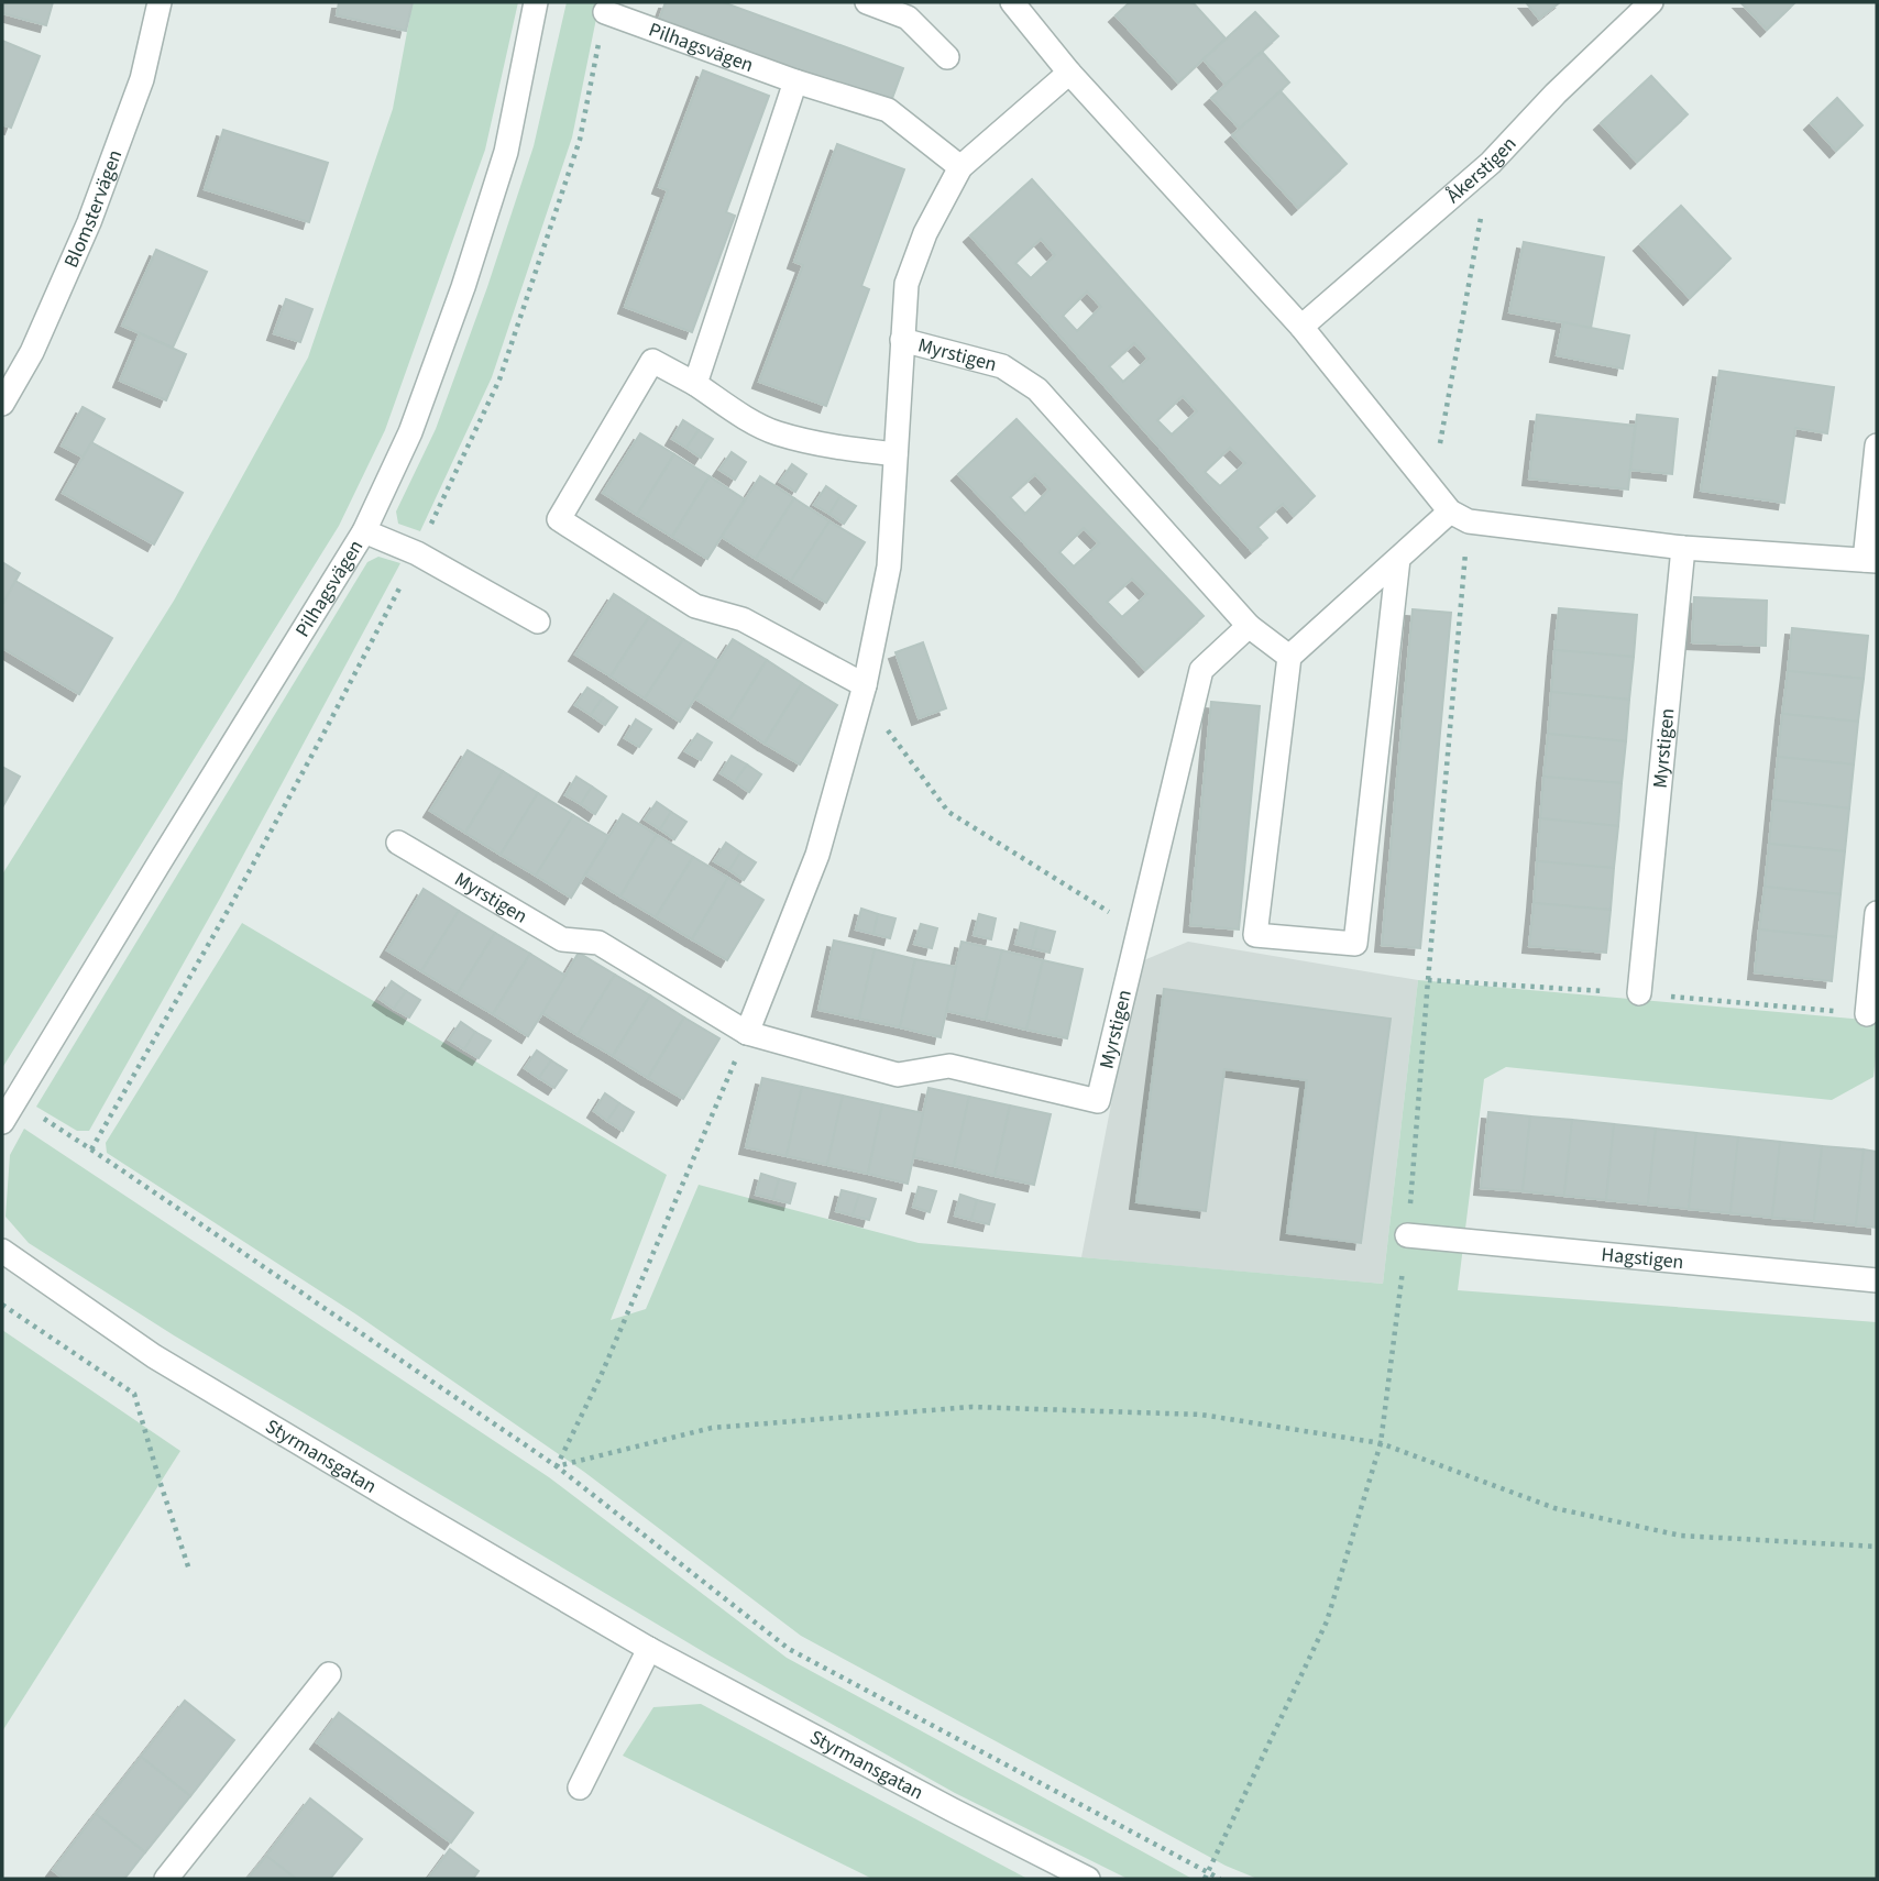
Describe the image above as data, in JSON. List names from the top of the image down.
{
  "streets": {
    "street": [
      "Pilhagsvägen",
      "Åkerstigen",
      "Blomstervägen",
      "Myrstigen",
      "Hagstigen",
      "Styrmansgatan"
    ]
  }
}
